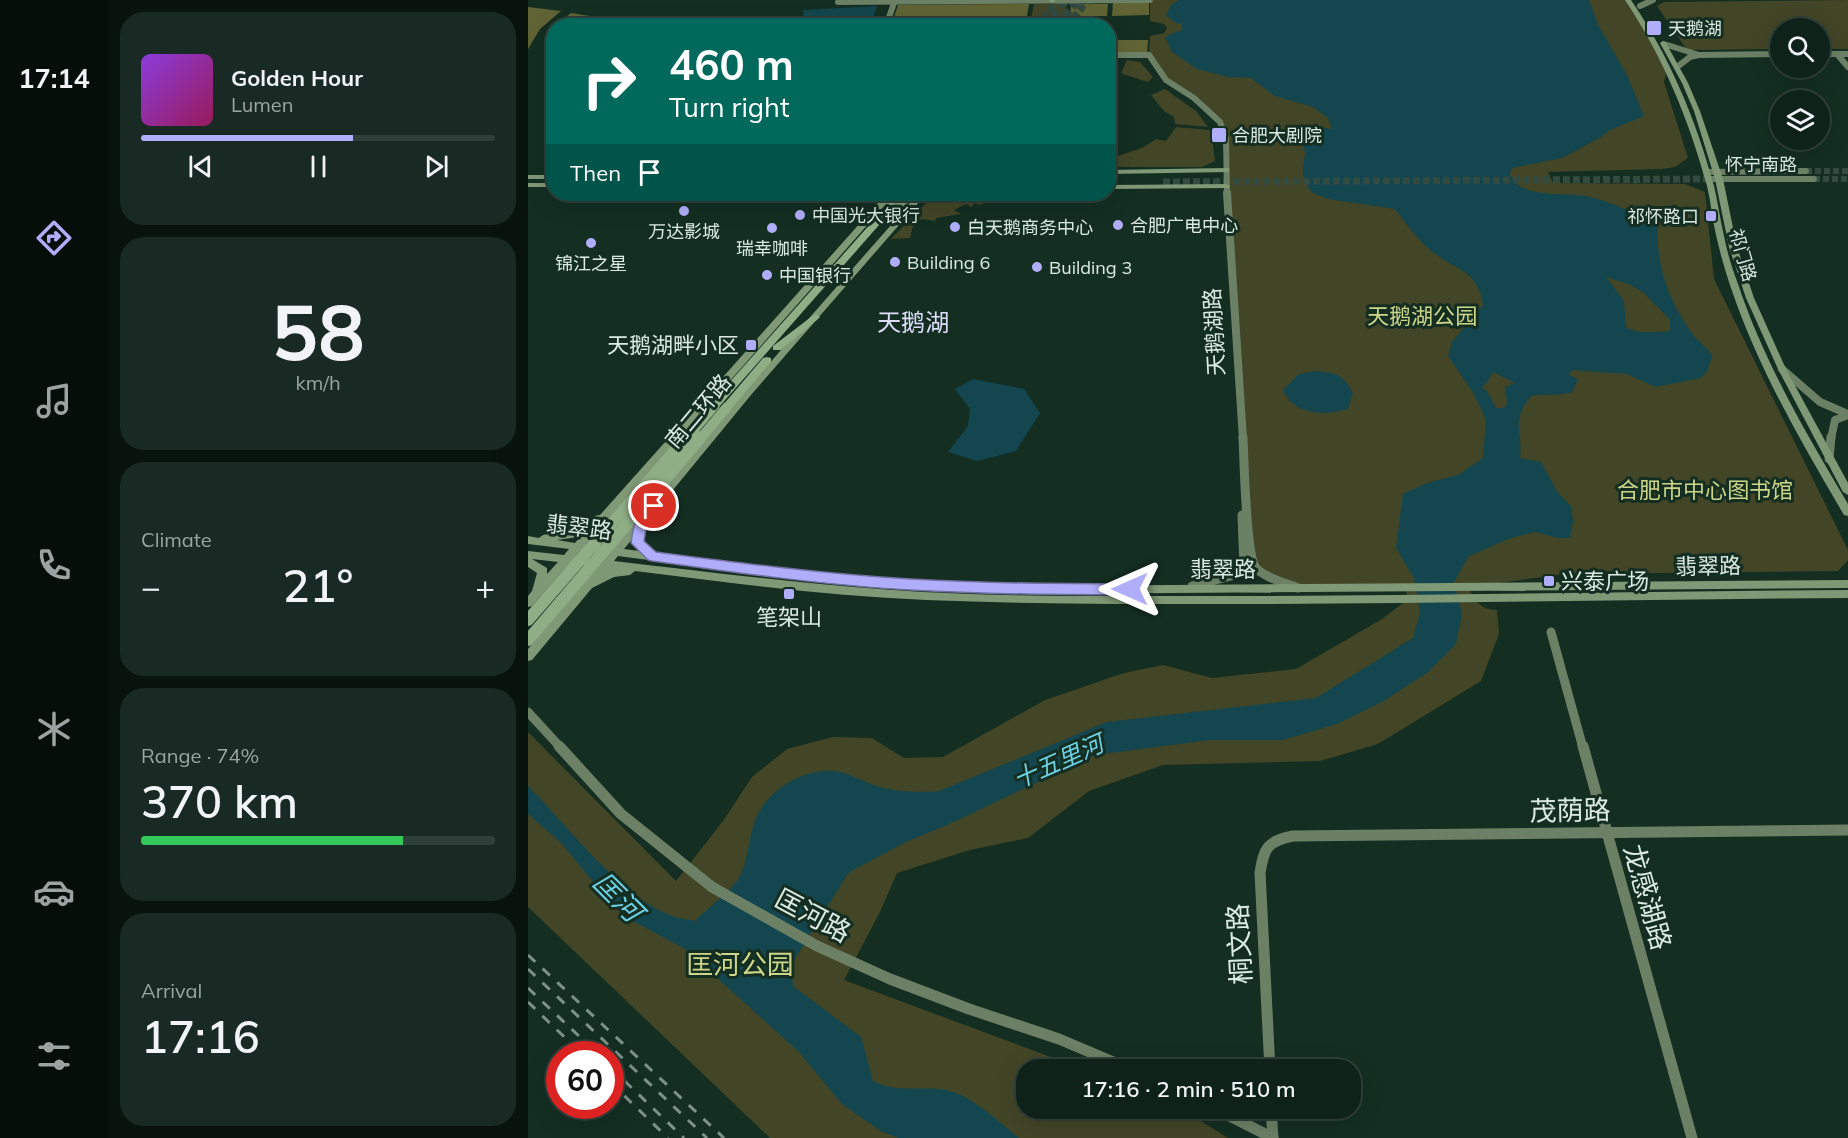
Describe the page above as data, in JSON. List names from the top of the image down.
{
  "streets": {
    "highway": ["南二环路"],
    "main road": ["祁门路", "翡翠路"],
    "street": [
      "怀宁南路",
      "天鹅湖路",
      "茂荫路",
      "龙感湖路",
      "匡河路",
      "桐文路"
    ]
  },
  "crossings": [
    ["怀宁南路", "祁门路"],
    ["天鹅湖路", "翡翠路"],
    ["茂荫路", "龙感湖路"],
    ["茂荫路", "桐文路"]
  ],
  "districts": ["天鹅湖"],
  "water": ["十五里河", "匡河"],
  "parks": ["天鹅湖公园", "合肥市中心图书馆", "匡河公园"],
  "places": {
    "transit": [
      "天鹅湖",
      "合肥大剧院",
      "祁怀路口",
      "天鹅湖畔小区",
      "兴泰广场",
      "笔架山"
    ],
    "other": [
      "万达影城",
      "中国光大银行",
      "合肥广电中心",
      "白天鹅商务中心",
      "瑞幸咖啡",
      "锦江之星",
      "Building 6",
      "Building 3",
      "中国银行"
    ]
  },
  "page": {
    "tabs": "17:14",
    "turn": ["460 m", "Turn right"],
    "song": ["Golden Hour", "Lumen"],
    "then": "Then",
    "tile": [
      ["58", "km/h"],
      "Climate",
      ["Range · 74%", "370 km"],
      ["Arrival", "17:16"]
    ],
    "heat": ["−", "21°", "+"],
    "limit": "60",
    "trip": "17:16 · 2 min · 510 m"
  }
}
